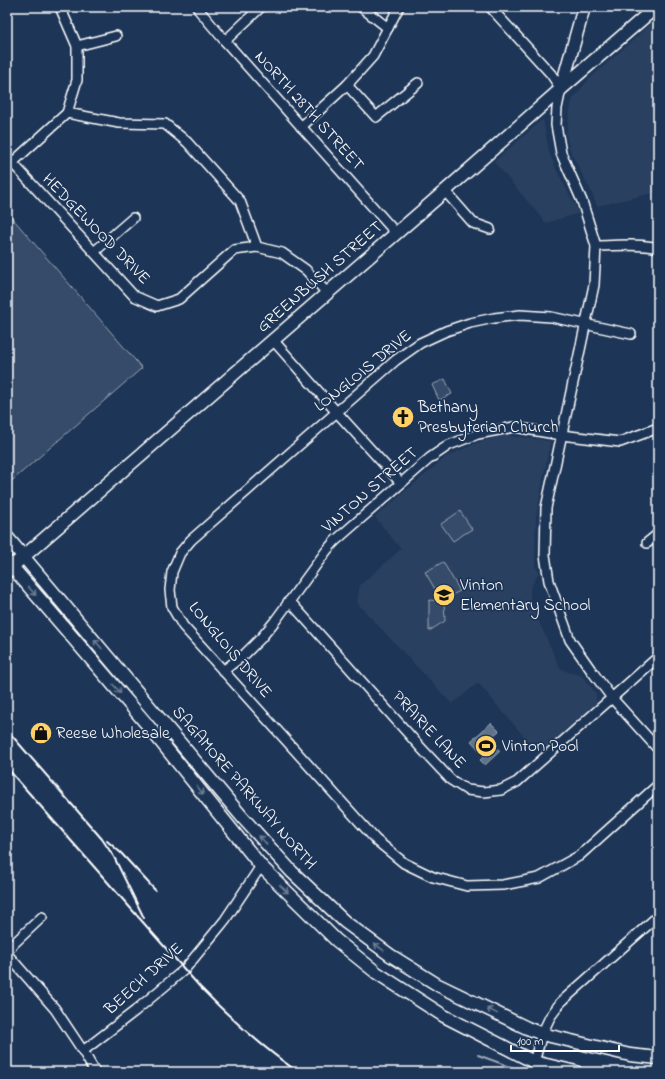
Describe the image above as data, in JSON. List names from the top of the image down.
{
  "streets": {
    "main road": ["GREENBUSH STREET", "SAGAMORE PARKWAY NORTH"],
    "street": [
      "NORTH 28TH STREET",
      "HEDGEWOOD DRIVE",
      "LONGLOIS DRIVE",
      "VINTON STREET",
      "PRAIRIE LANE",
      "BEECH DRIVE"
    ]
  },
  "crossings": [
    ["NORTH 28TH STREET", "GREENBUSH STREET"],
    ["HEDGEWOOD DRIVE", "GREENBUSH STREET"],
    ["GREENBUSH STREET", "SAGAMORE PARKWAY NORTH"],
    ["LONGLOIS DRIVE", "VINTON STREET"],
    ["VINTON STREET", "PRAIRIE LANE"],
    ["SAGAMORE PARKWAY NORTH", "BEECH DRIVE"]
  ],
  "places": {
    "church": ["Bethany Presbyterian Church"],
    "school or university": ["Vinton Elementary School"],
    "shop": ["Reese Wholesale"],
    "sports": ["Vinton Pool"]
  },
  "scale_bar": "100 m"
}
